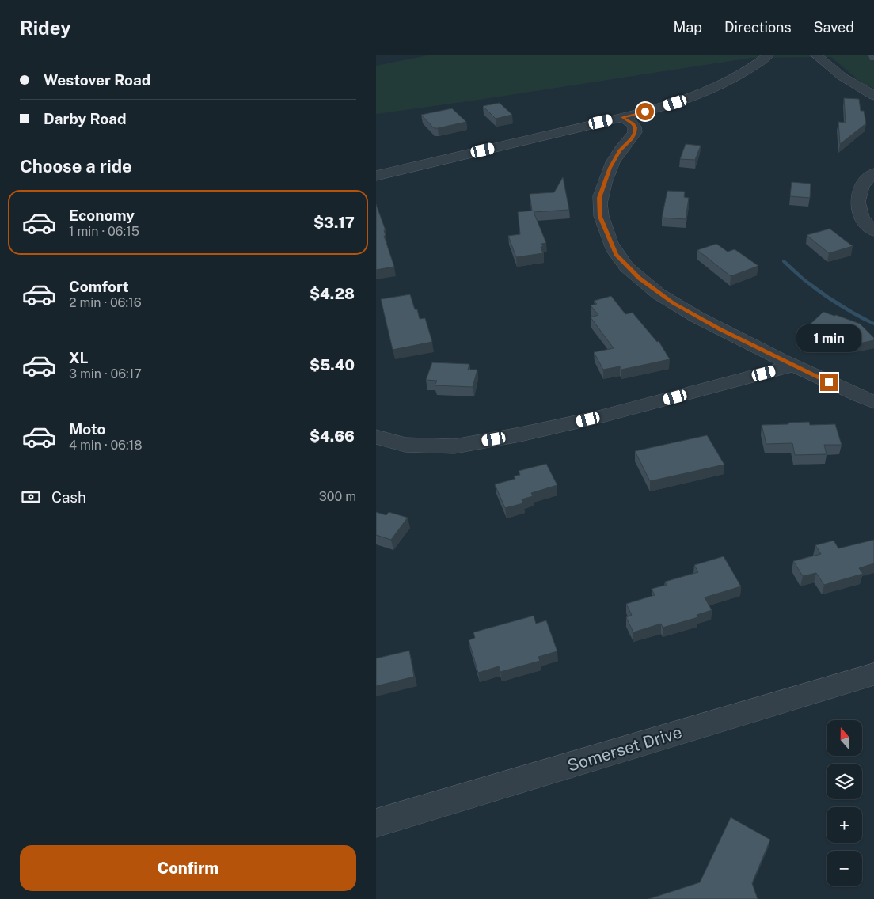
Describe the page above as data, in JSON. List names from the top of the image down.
{
  "streets": {
    "street": ["Somerset Drive"]
  },
  "north": "top",
  "page": {
    "header": "Ridey",
    "nav": ["Map", "Directions", "Saved"],
    "banner": ["Westover Road", "Darby Road"],
    "heading": "Choose a ride",
    "list": [
      {
        "name": "Economy",
        "note": "1 min · 06:15",
        "value": "$3.17"
      },
      {
        "name": "Comfort",
        "note": "2 min · 06:16",
        "value": "$4.28"
      },
      {
        "name": "XL",
        "note": "3 min · 06:17",
        "value": "$5.40"
      },
      {
        "name": "Moto",
        "note": "4 min · 06:18",
        "value": "$4.66"
      }
    ],
    "bubble": "1 min",
    "pay": ["Cash", "300 m"],
    "map_buttons": ["+", "−"],
    "buttons": "Confirm"
  }
}
